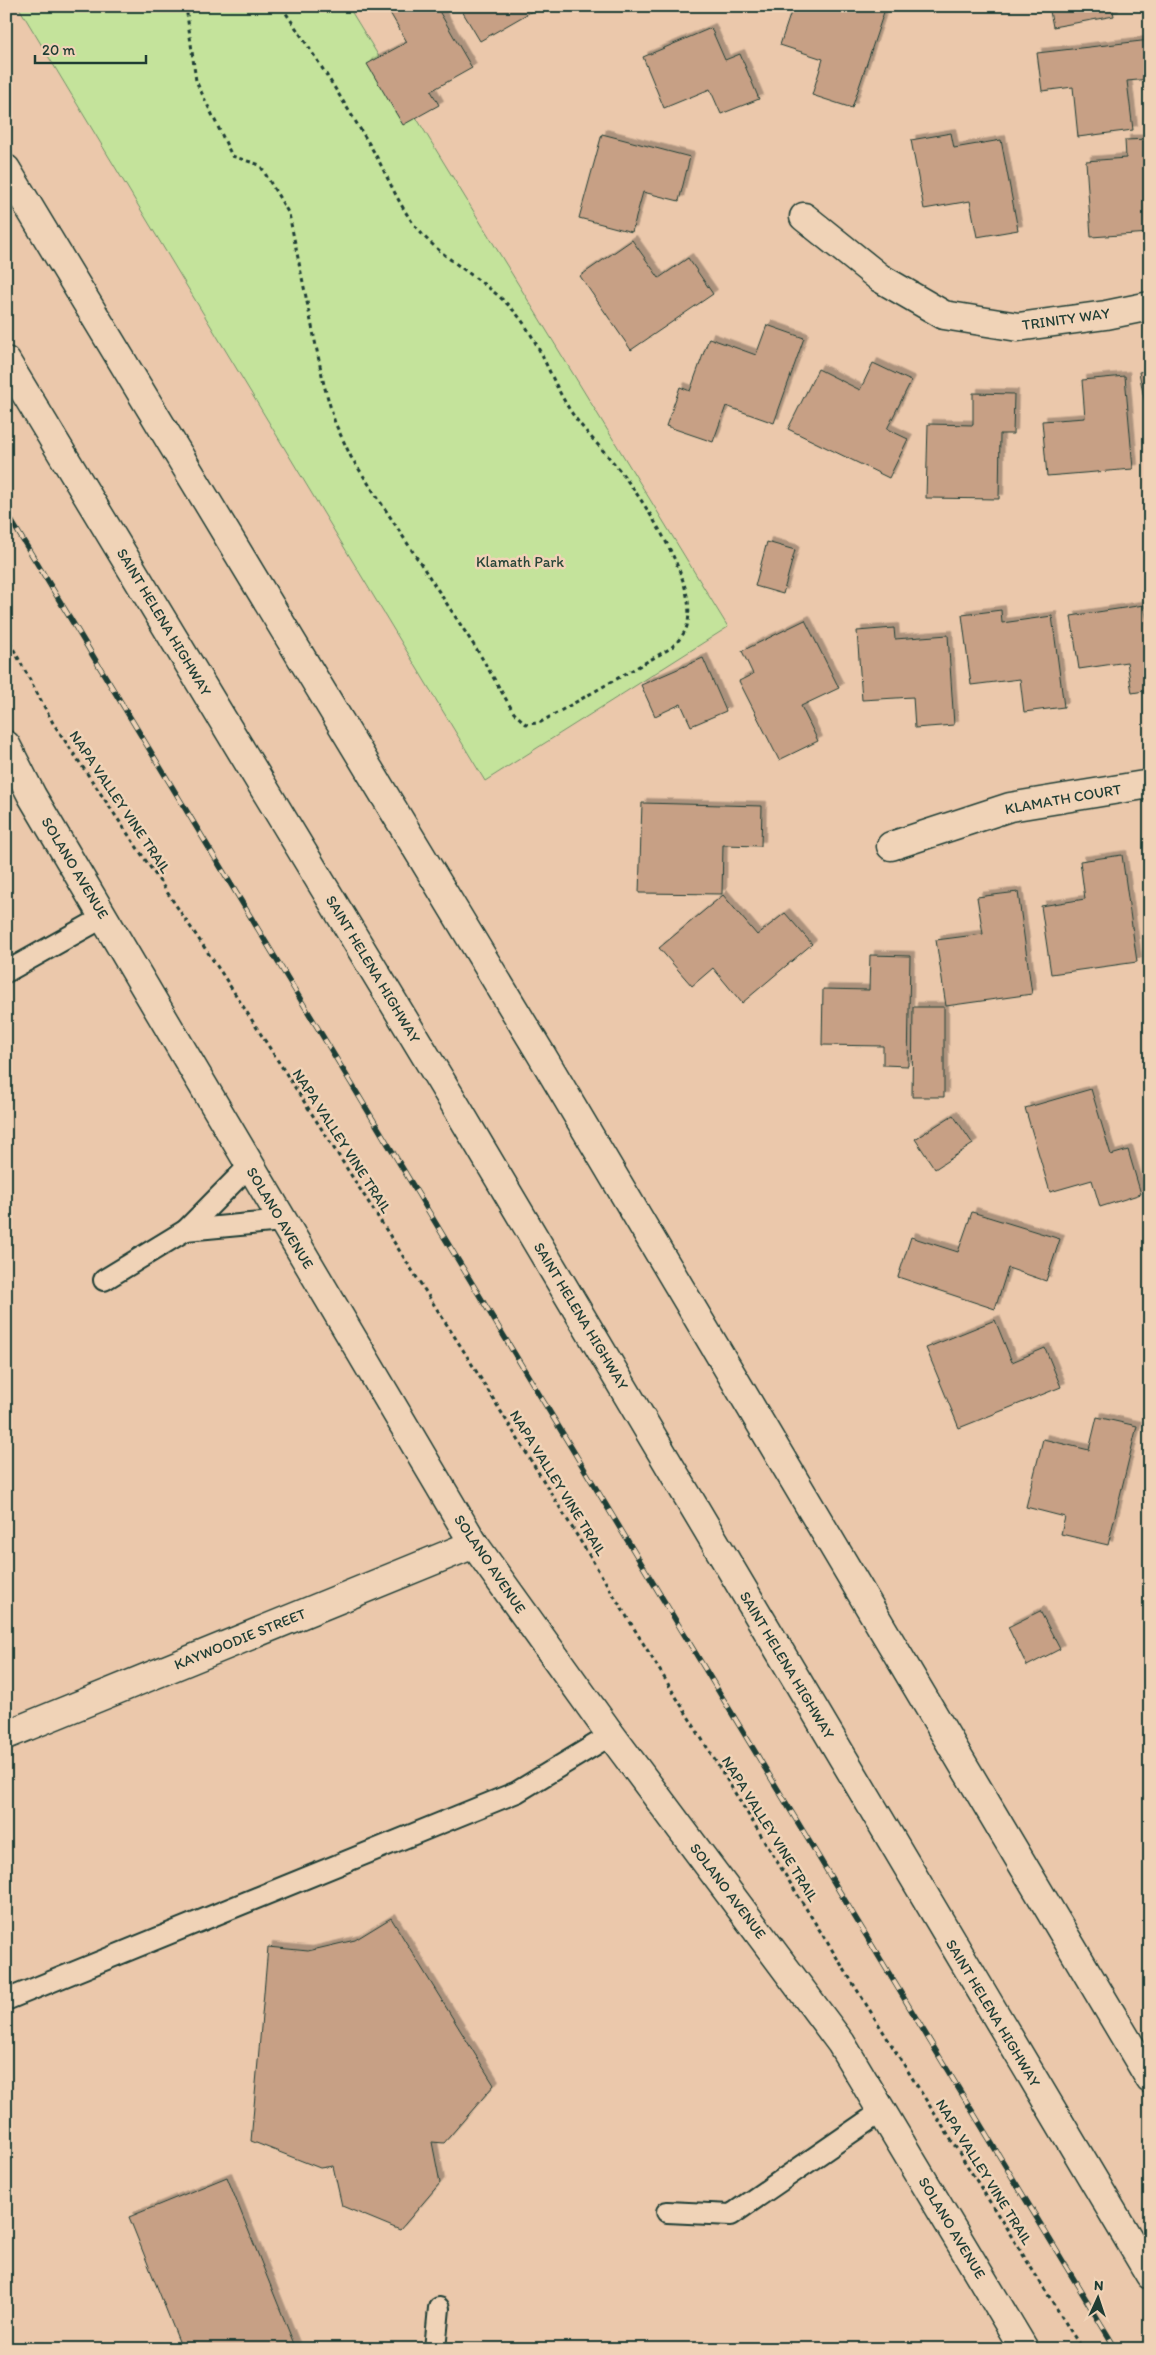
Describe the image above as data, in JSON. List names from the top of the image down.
{
  "streets": {
    "main road": [
      "TRINITY WAY",
      "SAINT HELENA HIGHWAY",
      "KLAMATH COURT",
      "SOLANO AVENUE",
      "KAYWOODIE STREET"
    ],
    "path": ["NAPA VALLEY VINE TRAIL"]
  },
  "crossings": [
    ["SOLANO AVENUE", "KAYWOODIE STREET"]
  ],
  "parks": ["Klamath Park"],
  "scale_bar": "20 m",
  "north": "top"
}
